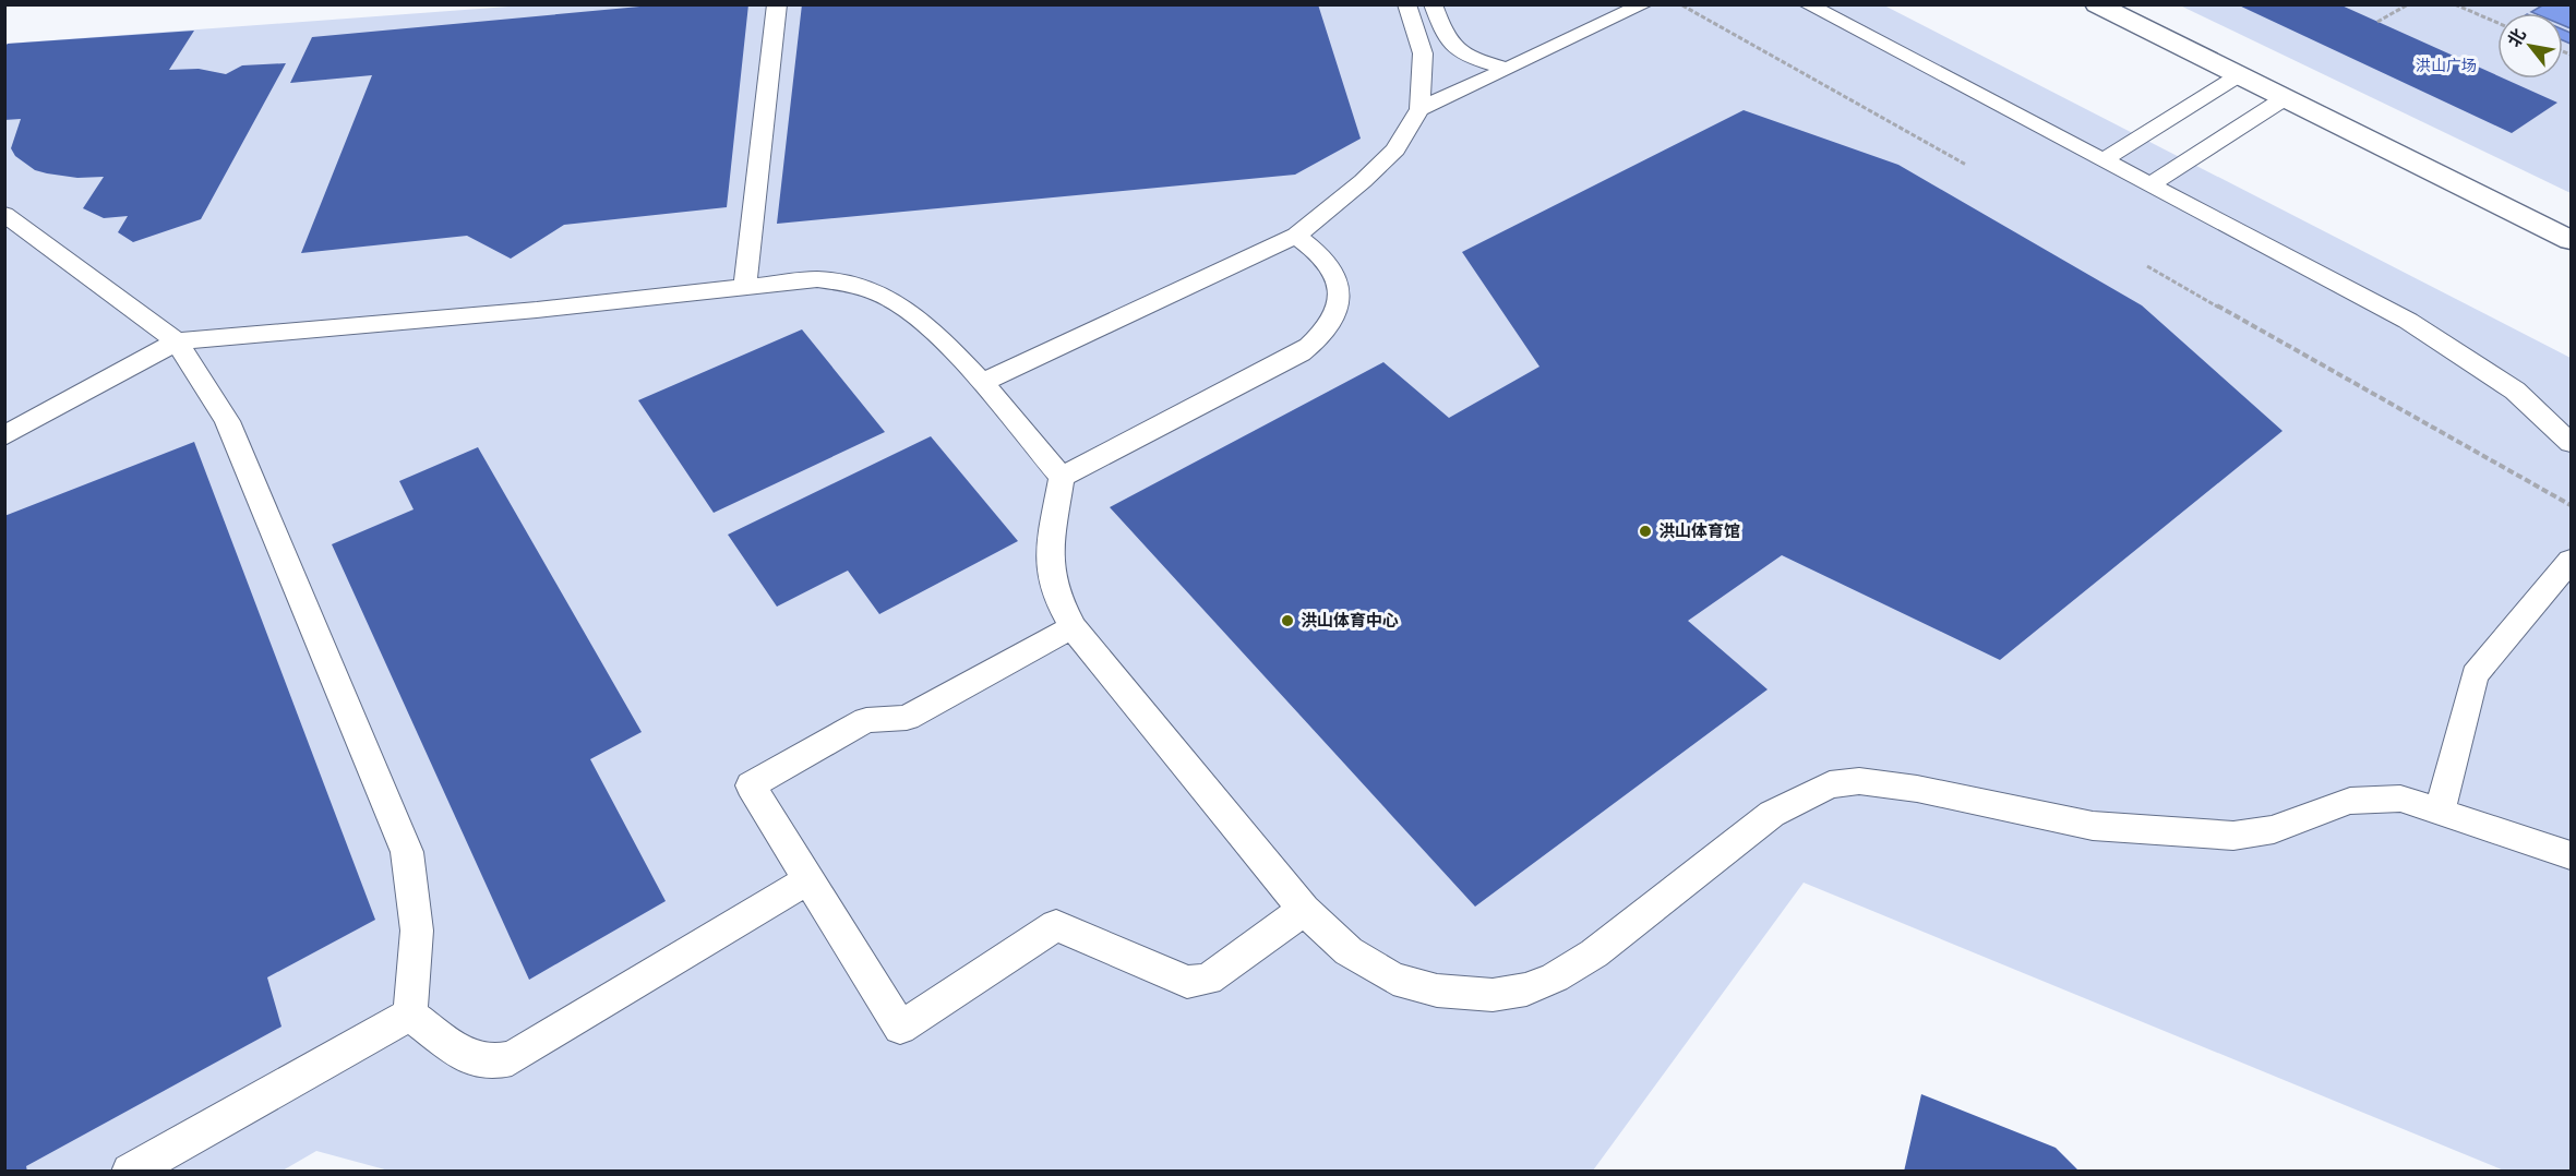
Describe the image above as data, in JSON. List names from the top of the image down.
{
  "parks": ["洪山广场"],
  "places": ["洪山体育馆", "洪山体育中心"],
  "north": "top left"
}
